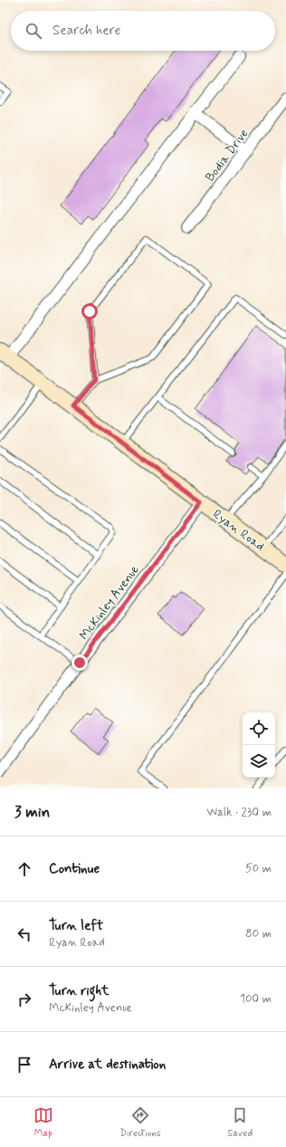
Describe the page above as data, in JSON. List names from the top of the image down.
{
  "streets": {
    "main road": ["Ryan Road"],
    "street": ["Bodia Drive", "McKinley Avenue"]
  },
  "crossings": [
    ["Ryan Road", "McKinley Avenue"]
  ],
  "page": {
    "search": "Search here",
    "heading": ["3 min", "Walk · 230 m"],
    "list": [
      ["Continue", "50 m"],
      ["Turn left", "Ryan Road", "80 m"],
      ["Turn right", "McKinley Avenue", "100 m"],
      "Arrive at destination"
    ],
    "nav": ["Map", "Directions", "Saved"]
  }
}
